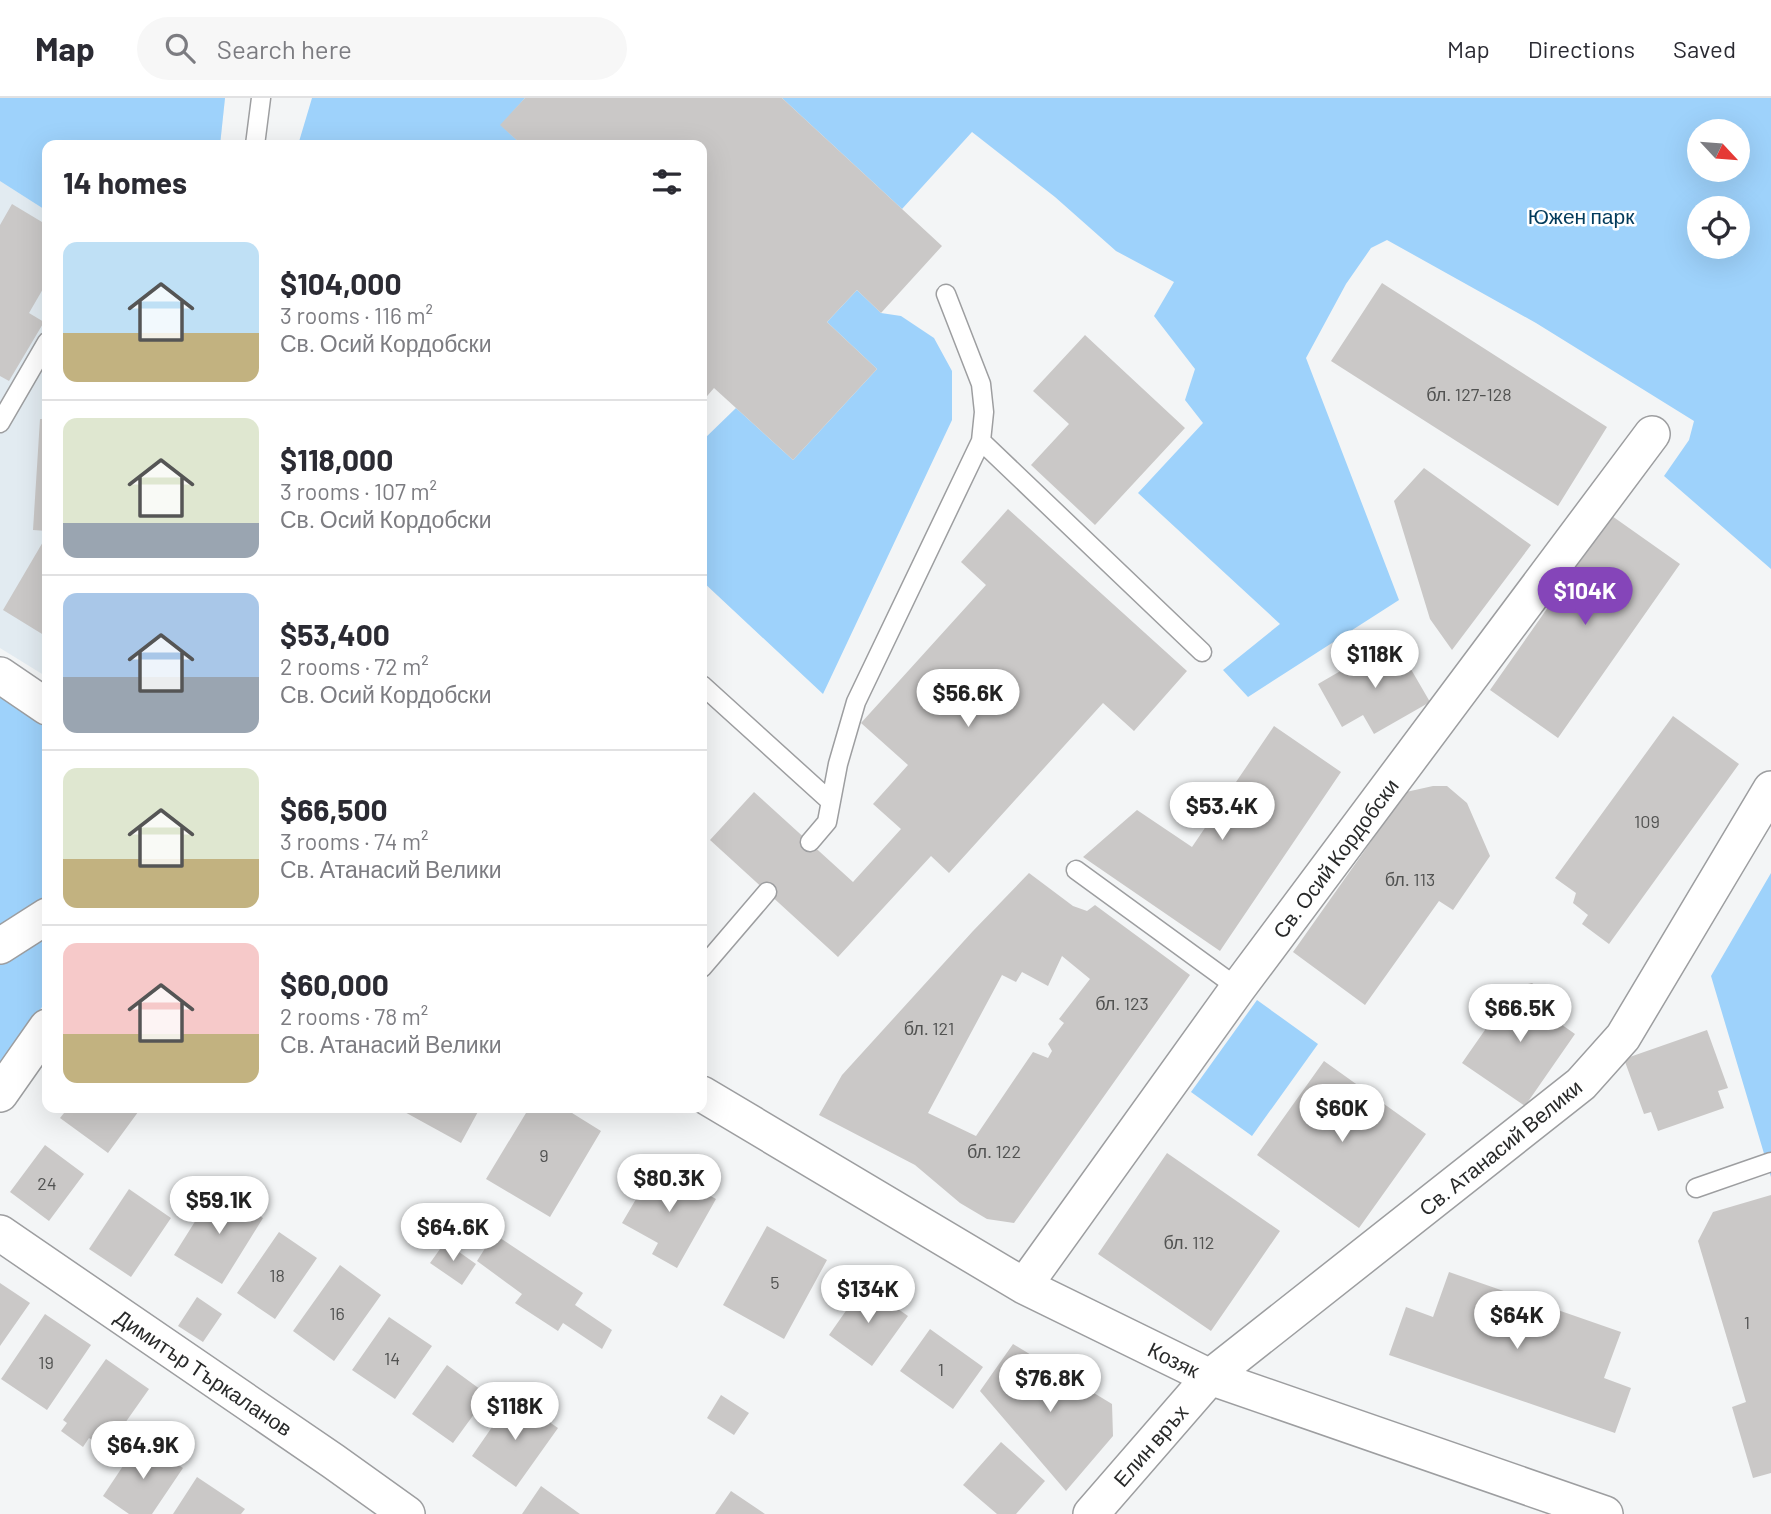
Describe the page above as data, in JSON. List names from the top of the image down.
{
  "streets": {
    "street": [
      "Св. Осий Кордобски",
      "Св. Атанасий Велики",
      "Козяк",
      "Димитър Търкаланов",
      "Елин връх"
    ]
  },
  "crossings": [
    ["Св. Осий Кордобски", "Козяк"],
    ["Св. Атанасий Велики", "Козяк"],
    ["Св. Атанасий Велики", "Елин връх"],
    ["Козяк", "Елин връх"]
  ],
  "parks": ["Южен парк"],
  "house_numbers": [
    "бл. 127-128",
    "109",
    "бл. 113",
    "бл. 123",
    "бл. 121",
    "бл. 122",
    "9",
    "24",
    "бл. 112",
    "18",
    "5",
    "16",
    "1",
    "14",
    "19",
    "1"
  ],
  "north": "bottom right",
  "page": {
    "header": "Map",
    "search": "Search here",
    "nav": ["Map", "Directions", "Saved"],
    "heading": "14 homes",
    "list": [
      {
        "name": "$104,000",
        "note": "3 rooms · 116 m² · Св. Осий Кордобски"
      },
      {
        "name": "$118,000",
        "note": "3 rooms · 107 m² · Св. Осий Кордобски"
      },
      {
        "name": "$53,400",
        "note": "2 rooms · 72 m² · Св. Осий Кордобски"
      },
      {
        "name": "$66,500",
        "note": "3 rooms · 74 m² · Св. Атанасий Велики"
      },
      {
        "name": "$60,000",
        "note": "2 rooms · 78 m² · Св. Атанасий Велики"
      }
    ],
    "price": [
      "$104K",
      "$118K",
      "$56.6K",
      "$53.4K",
      "$66.5K",
      "$60K",
      "$80.3K",
      "$59.1K",
      "$64.6K",
      "$134K",
      "$64K",
      "$76.8K",
      "$118K",
      "$64.9K"
    ]
  }
}
